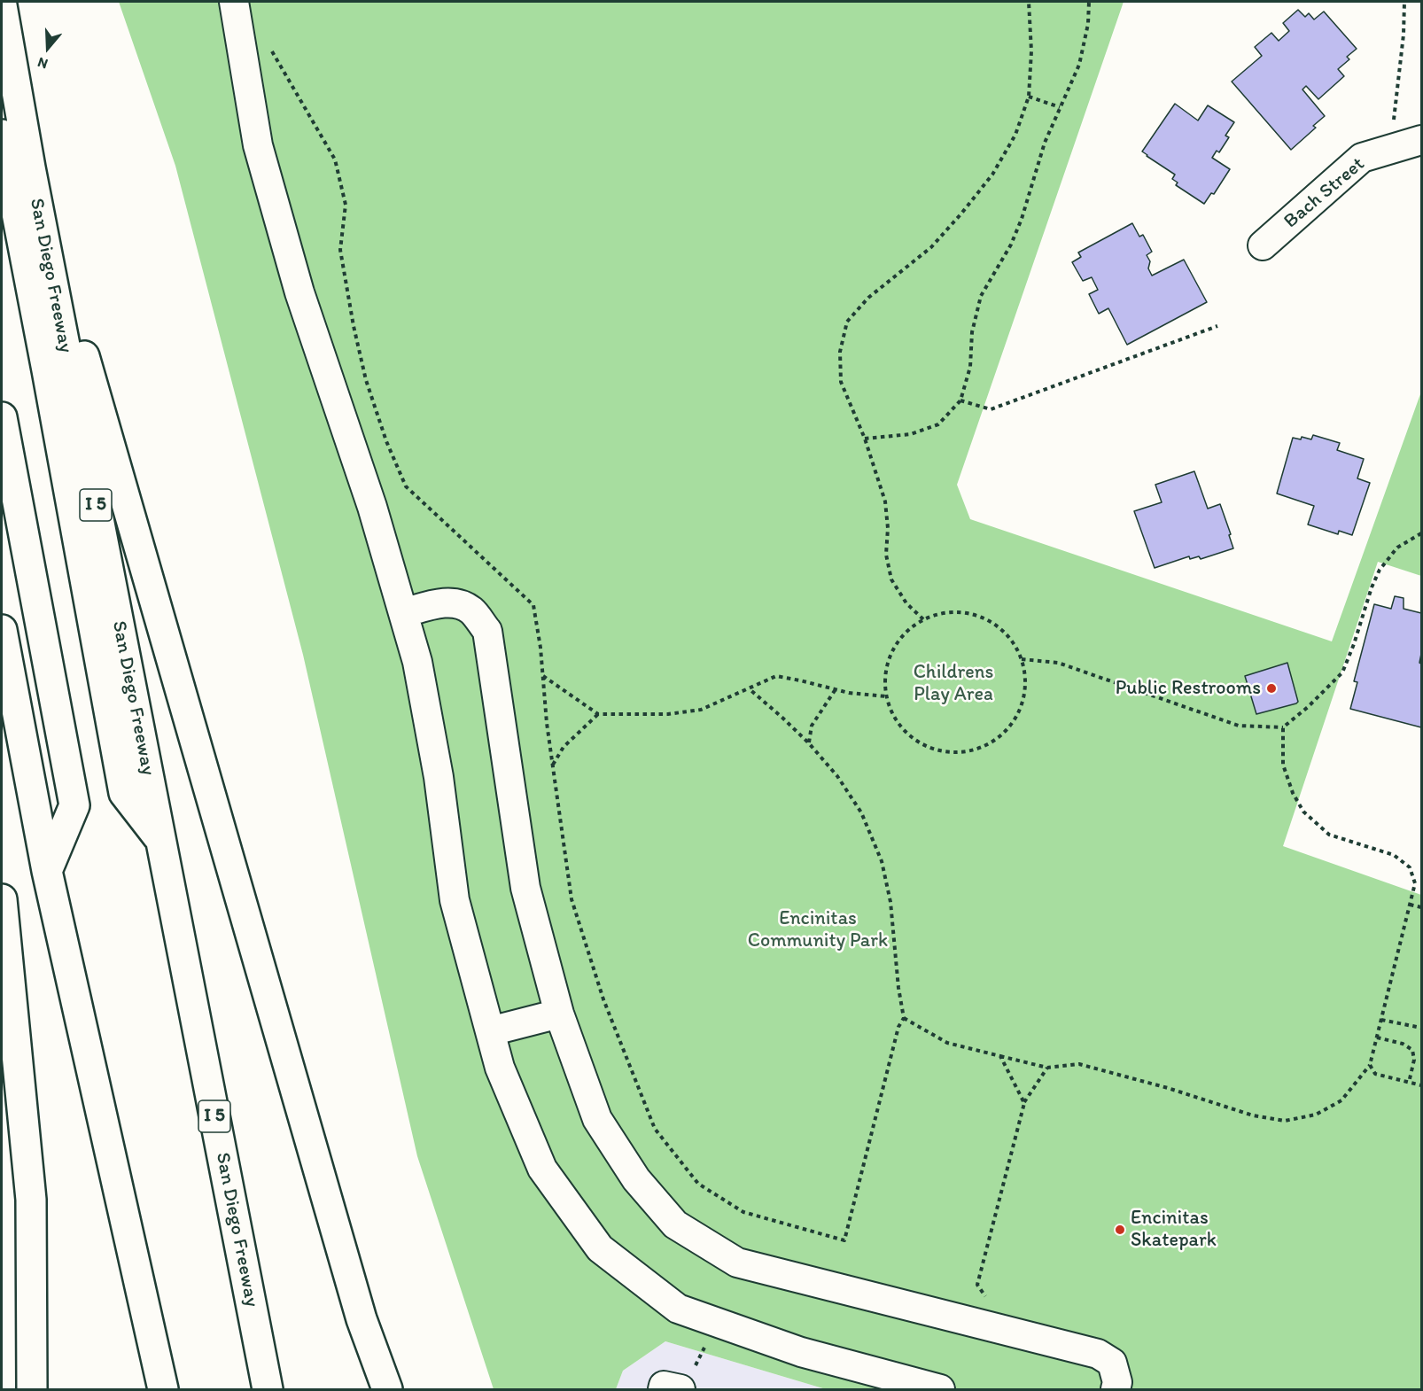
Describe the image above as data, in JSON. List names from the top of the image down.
{
  "streets": {
    "highway": ["San Diego Freeway", "I 5"],
    "street": ["Bach Street"]
  },
  "parks": ["Childrens Play Area", "Encinitas Community Park"],
  "places": ["Public Restrooms", "Encinitas Skatepark"],
  "north": "bottom"
}
